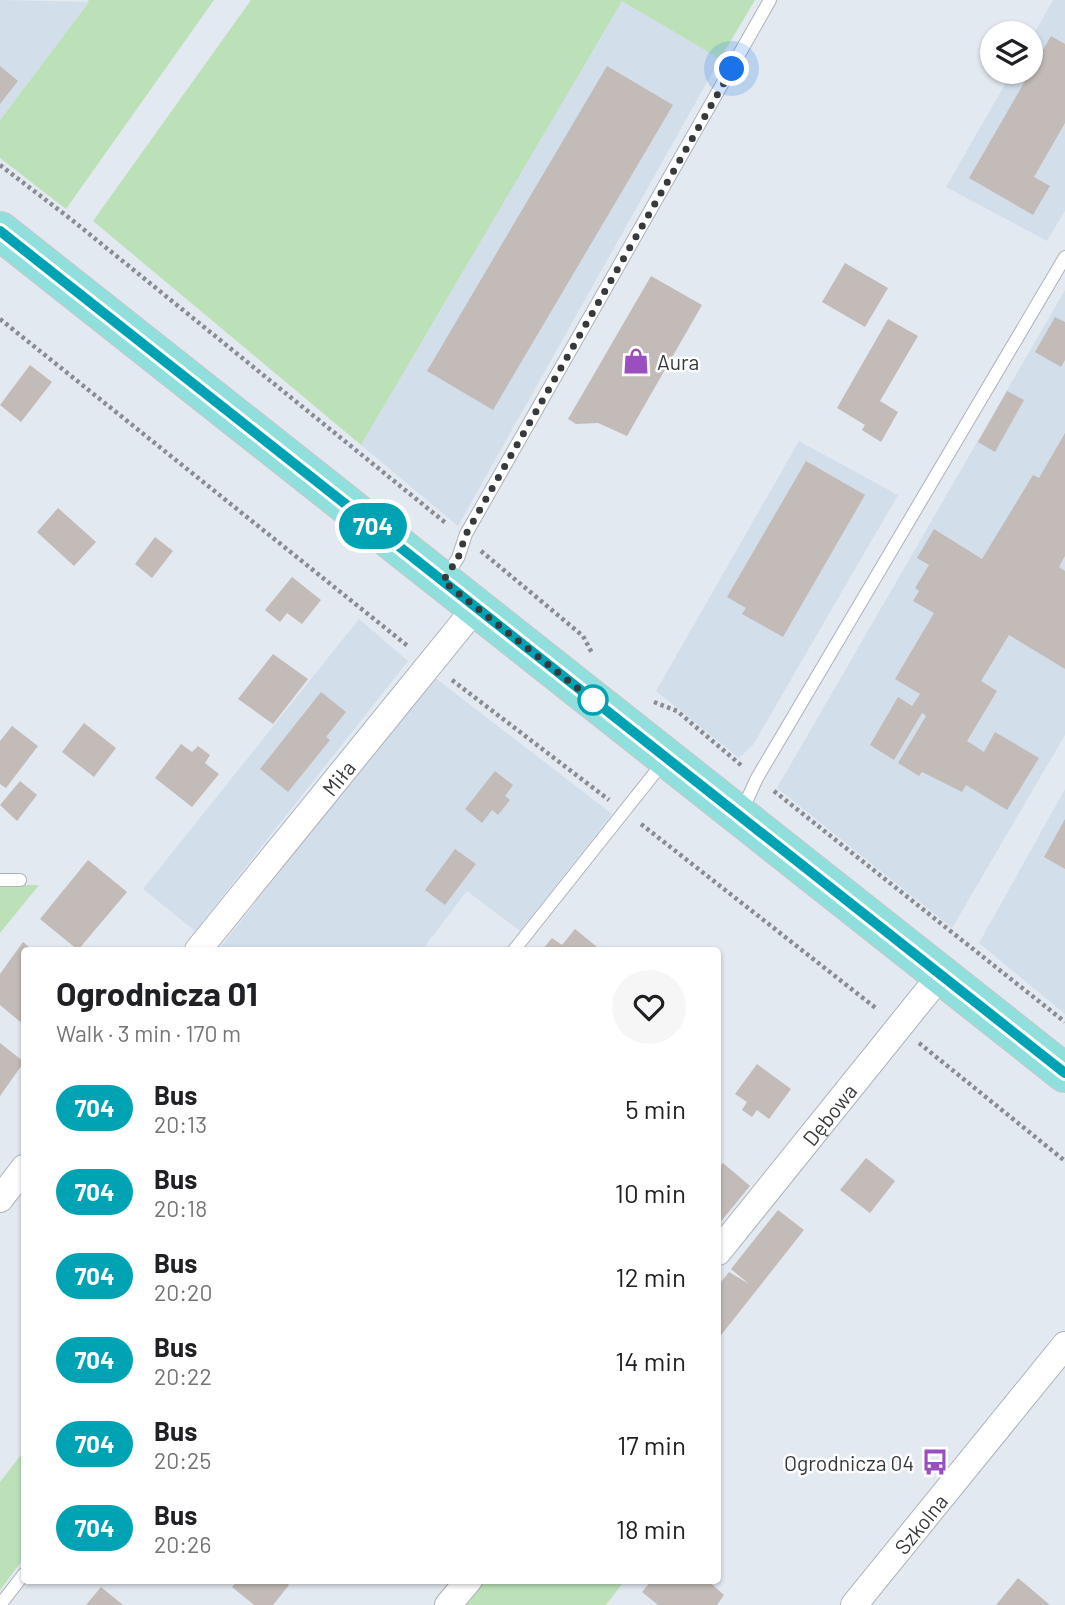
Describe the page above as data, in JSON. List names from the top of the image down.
{
  "streets": {
    "street": ["Miła", "Dębowa", "Szkolna"]
  },
  "places": {
    "shop": ["Aura"],
    "bus stop": ["Ogrodnicza 04"]
  },
  "lines": ["bus line 704"],
  "page": {
    "on_map": "704",
    "heading": ["Ogrodnicza 01", "Walk · 3 min · 170 m"],
    "list": [
      {
        "mark": "704",
        "name": "Bus",
        "note": "20:13",
        "value": "5 min"
      },
      {
        "mark": "704",
        "name": "Bus",
        "note": "20:18",
        "value": "10 min"
      },
      {
        "mark": "704",
        "name": "Bus",
        "note": "20:20",
        "value": "12 min"
      },
      {
        "mark": "704",
        "name": "Bus",
        "note": "20:22",
        "value": "14 min"
      },
      {
        "mark": "704",
        "name": "Bus",
        "note": "20:25",
        "value": "17 min"
      },
      {
        "mark": "704",
        "name": "Bus",
        "note": "20:26",
        "value": "18 min"
      }
    ]
  }
}
